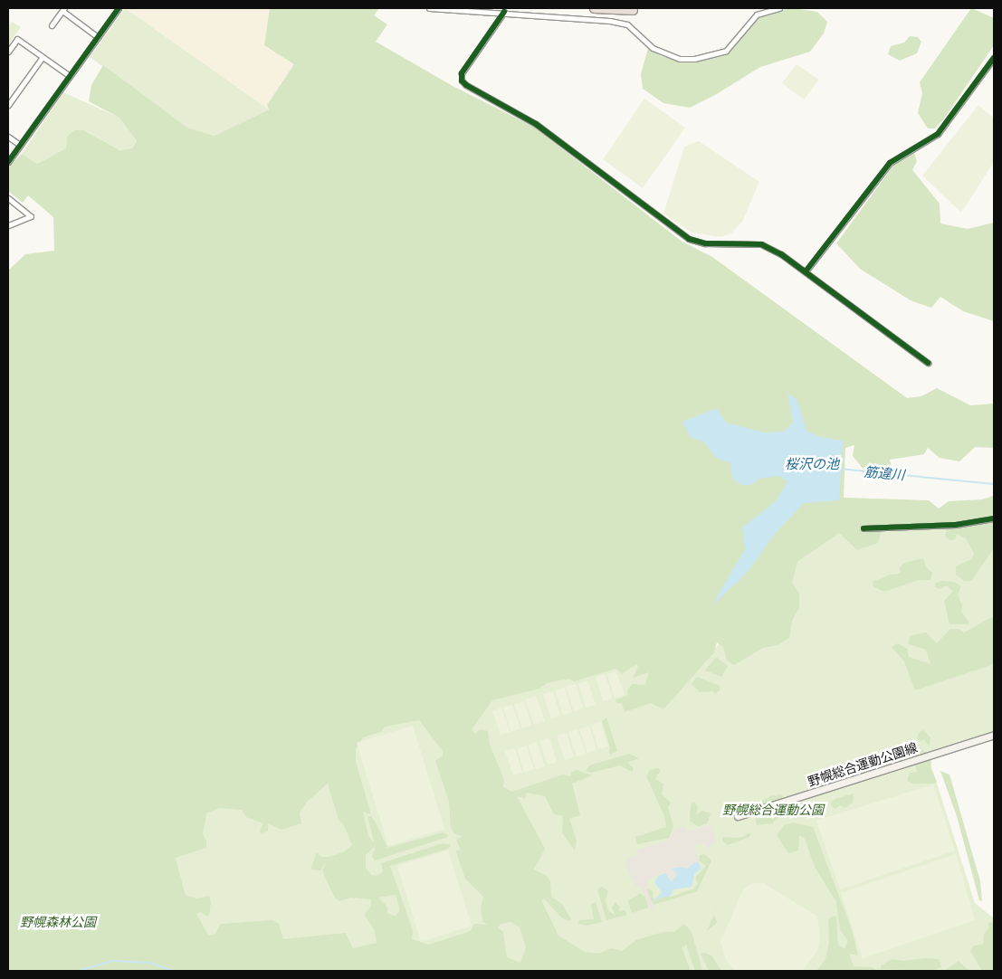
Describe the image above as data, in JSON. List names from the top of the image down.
{
  "streets": {
    "main road": ["野幌総合運動公園線"]
  },
  "water": ["桜沢の池", "筋違川"],
  "parks": ["野幌総合運動公園", "野幌森林公園"]
}
